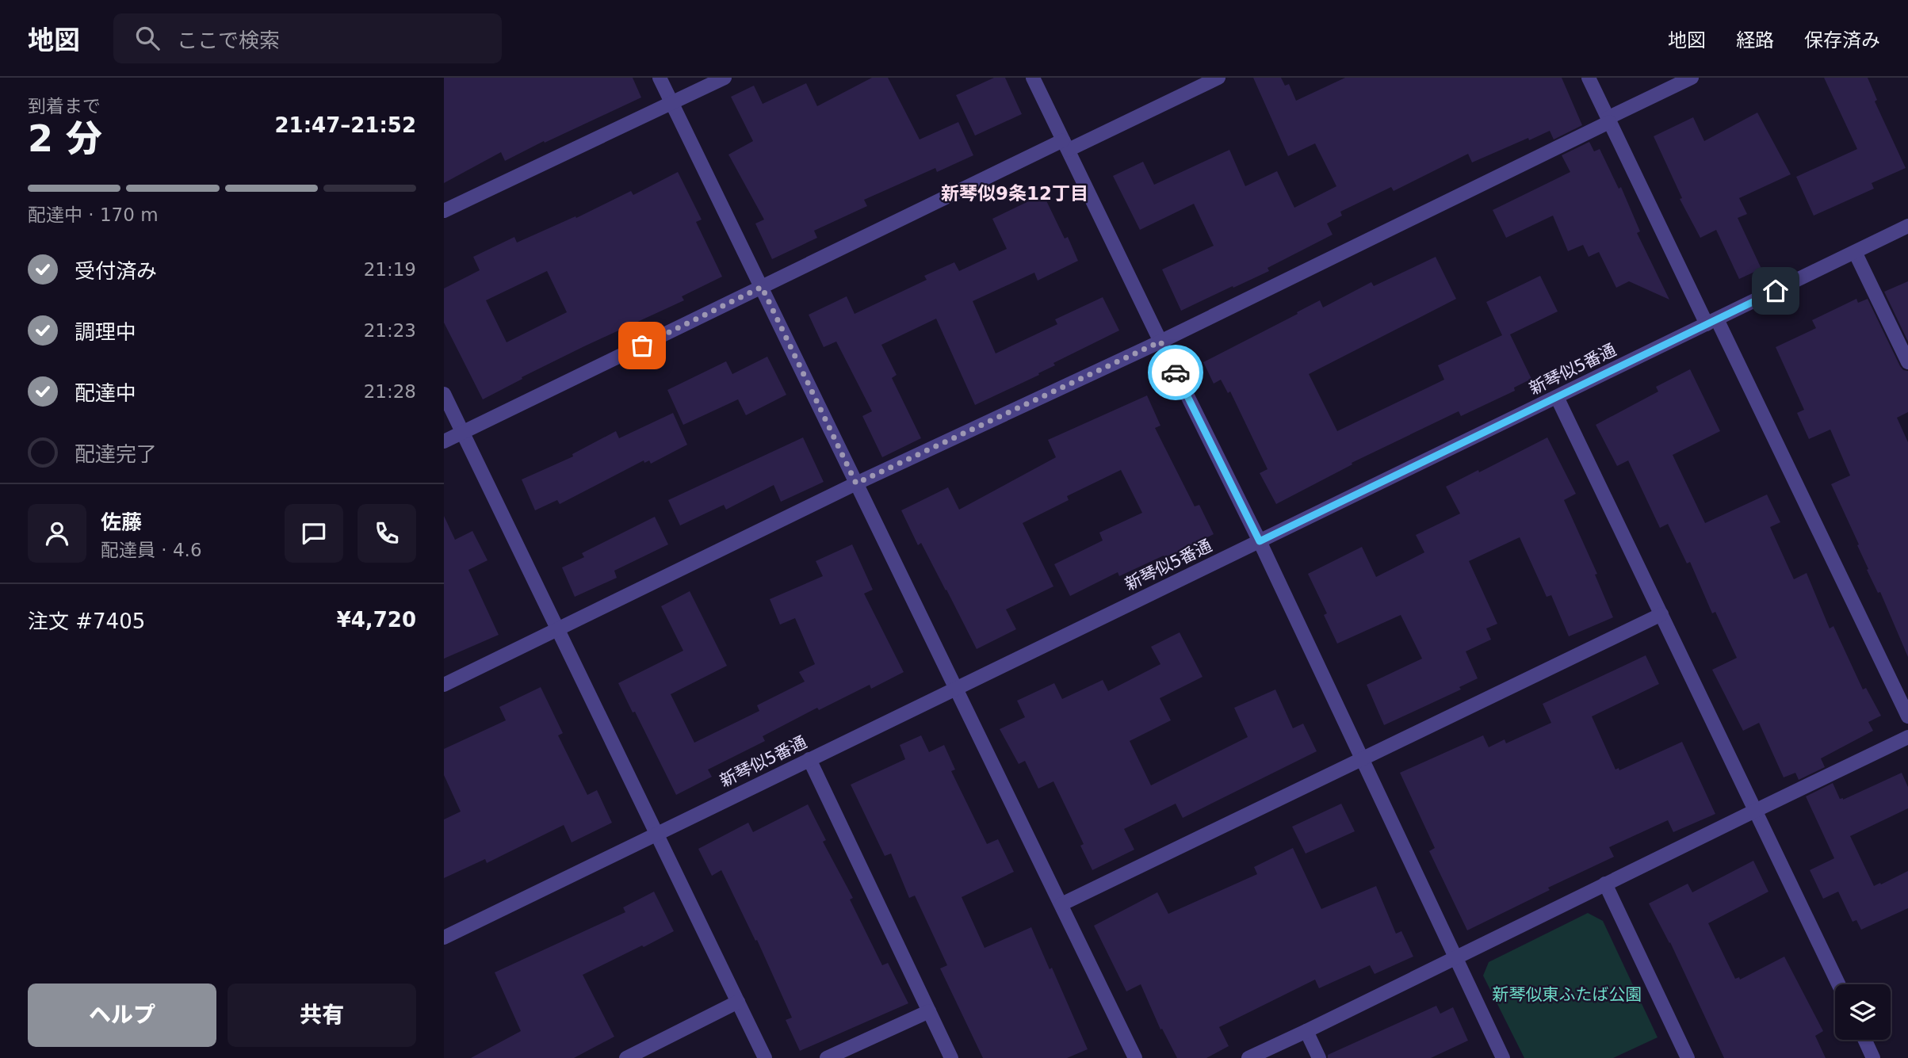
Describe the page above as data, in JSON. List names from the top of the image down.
{
  "streets": {
    "street": ["新琴似5番通"]
  },
  "districts": ["新琴似9条12丁目"],
  "parks": ["新琴似東ふたば公園"],
  "page": {
    "header": "地図",
    "search": "ここで検索",
    "nav": ["地図", "経路", "保存済み"],
    "heading": ["2 分", "到着まで", "21:47–21:52"],
    "panel": [
      "佐藤",
      "配達員 · 4.6",
      "注文 #7405",
      "¥4,720"
    ],
    "bar": "配達中 · 170 m",
    "list": [
      ["受付済み", "21:19"],
      ["調理中", "21:23"],
      ["配達中", "21:28"],
      "配達完了"
    ],
    "buttons": ["ヘルプ", "共有"]
  }
}
